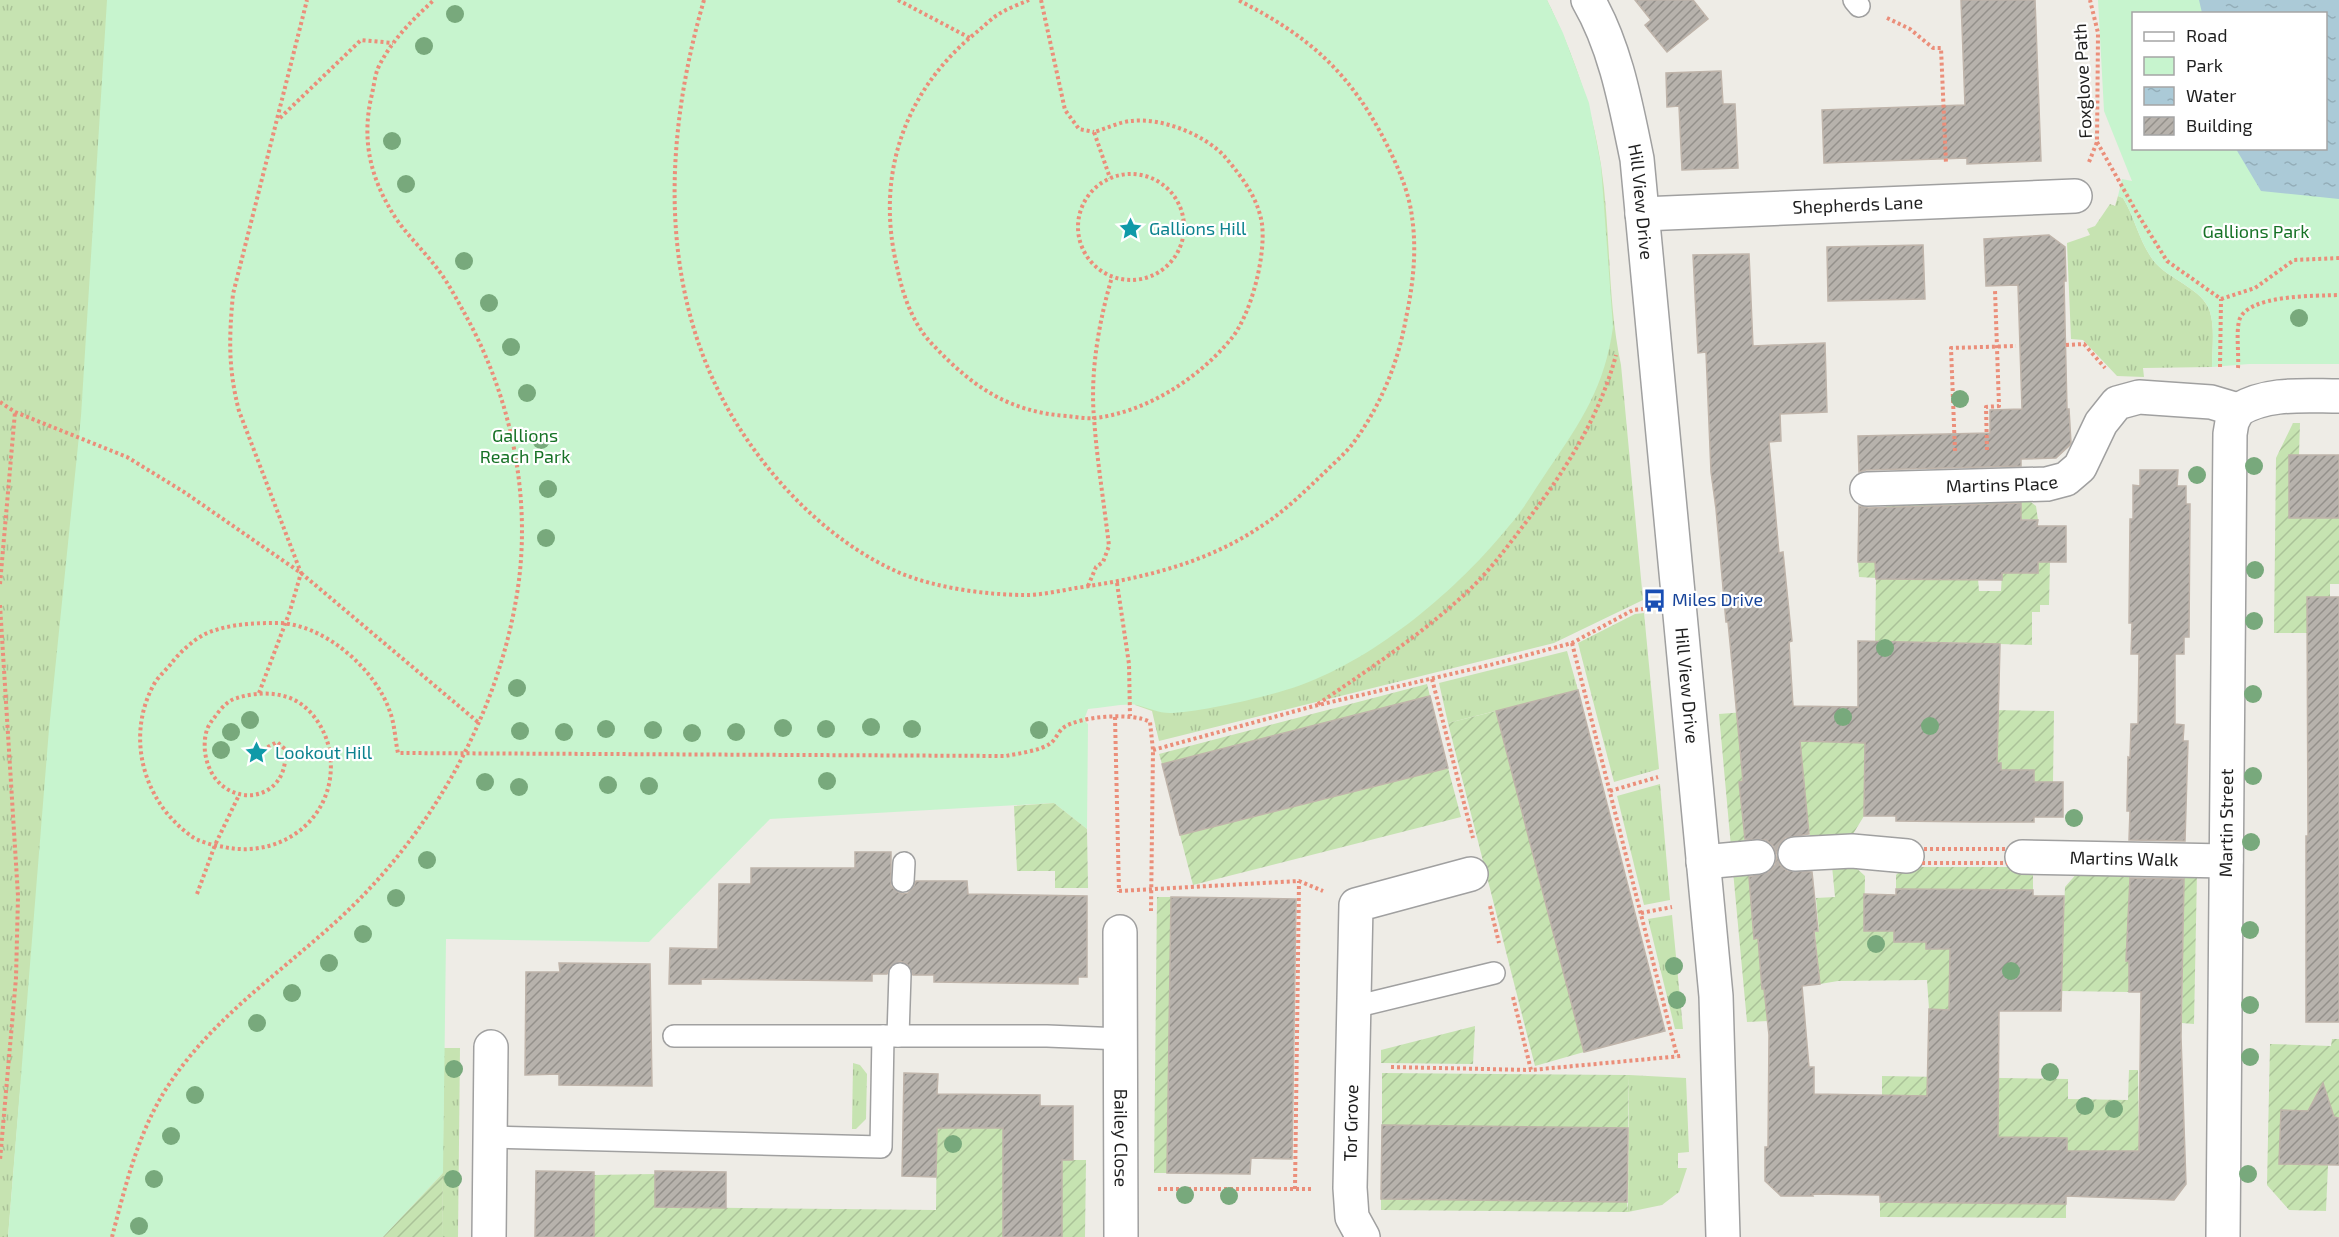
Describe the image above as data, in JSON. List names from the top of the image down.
{
  "streets": {
    "street": [
      "Hill View Drive",
      "Shepherds Lane",
      "Martins Place",
      "Martin Street",
      "Martins Walk",
      "Tor Grove",
      "Bailey Close"
    ],
    "path": ["Foxglove Path"]
  },
  "crossings": [
    ["Hill View Drive", "Shepherds Lane"],
    ["Martins Place", "Martin Street"],
    ["Martin Street", "Martins Walk"]
  ],
  "parks": ["Gallions Park", "Gallions Reach Park"],
  "places": {
    "place": ["Gallions Hill", "Lookout Hill"],
    "bus stop": ["Miles Drive"]
  },
  "legend": [
    "Road",
    "Park",
    "Water",
    "Building"
  ]
}
